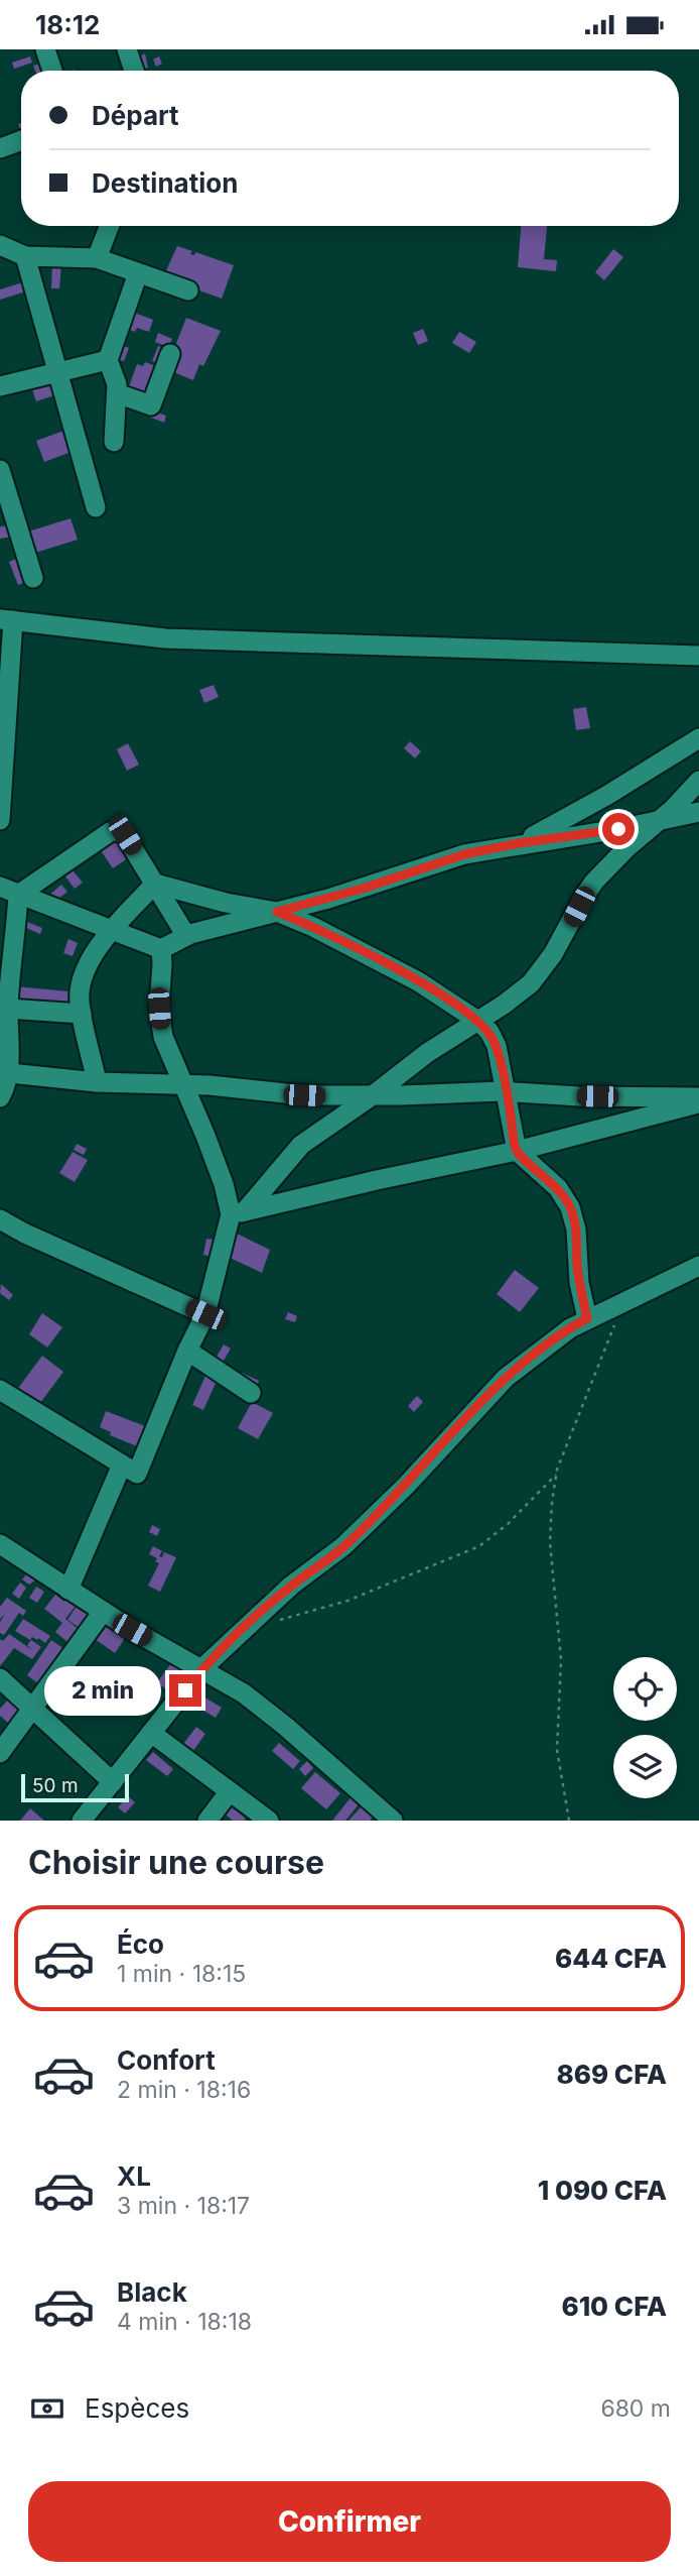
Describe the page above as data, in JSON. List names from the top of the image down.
{
  "scale_bar": "50 m",
  "page": {
    "status": "18:12",
    "banner": ["Départ", "Destination"],
    "bubble": "2 min",
    "scale": "50 m",
    "heading": "Choisir une course",
    "list": [
      {
        "name": "Éco",
        "note": "1 min · 18:15",
        "value": "644 CFA"
      },
      {
        "name": "Confort",
        "note": "2 min · 18:16",
        "value": "869 CFA"
      },
      {
        "name": "XL",
        "note": "3 min · 18:17",
        "value": "1 090 CFA"
      },
      {
        "name": "Black",
        "note": "4 min · 18:18",
        "value": "610 CFA"
      }
    ],
    "pay": ["Espèces", "680 m"],
    "buttons": "Confirmer"
  }
}
